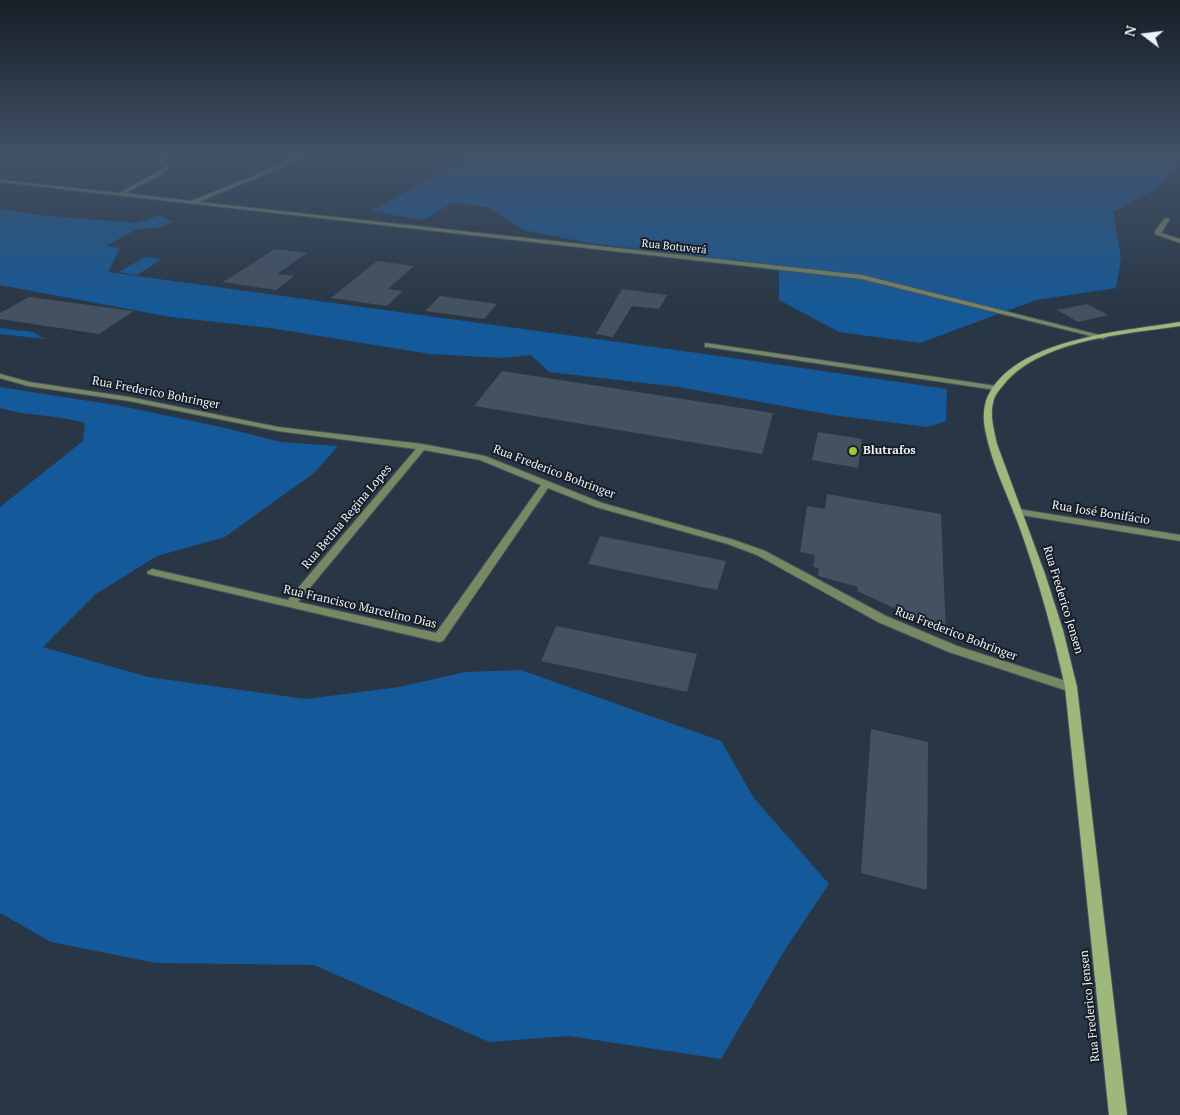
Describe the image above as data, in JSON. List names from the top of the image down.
{
  "streets": {
    "main road": ["Rua Frederico Jensen"],
    "street": [
      "Rua Botuverá",
      "Rua Frederico Bohringer",
      "Rua José Bonifácio",
      "Rua Betina Regina Lopes",
      "Rua Francisco Marcelino Dias"
    ]
  },
  "crossings": [
    ["Rua Frederico Bohringer", "Rua Betina Regina Lopes"],
    ["Rua Frederico Bohringer", "Rua Frederico Jensen"],
    ["Rua Frederico Bohringer", "Rua Francisco Marcelino Dias"],
    ["Rua José Bonifácio", "Rua Frederico Jensen"],
    ["Rua Betina Regina Lopes", "Rua Francisco Marcelino Dias"]
  ],
  "places": ["Blutrafos"],
  "north": "left"
}
